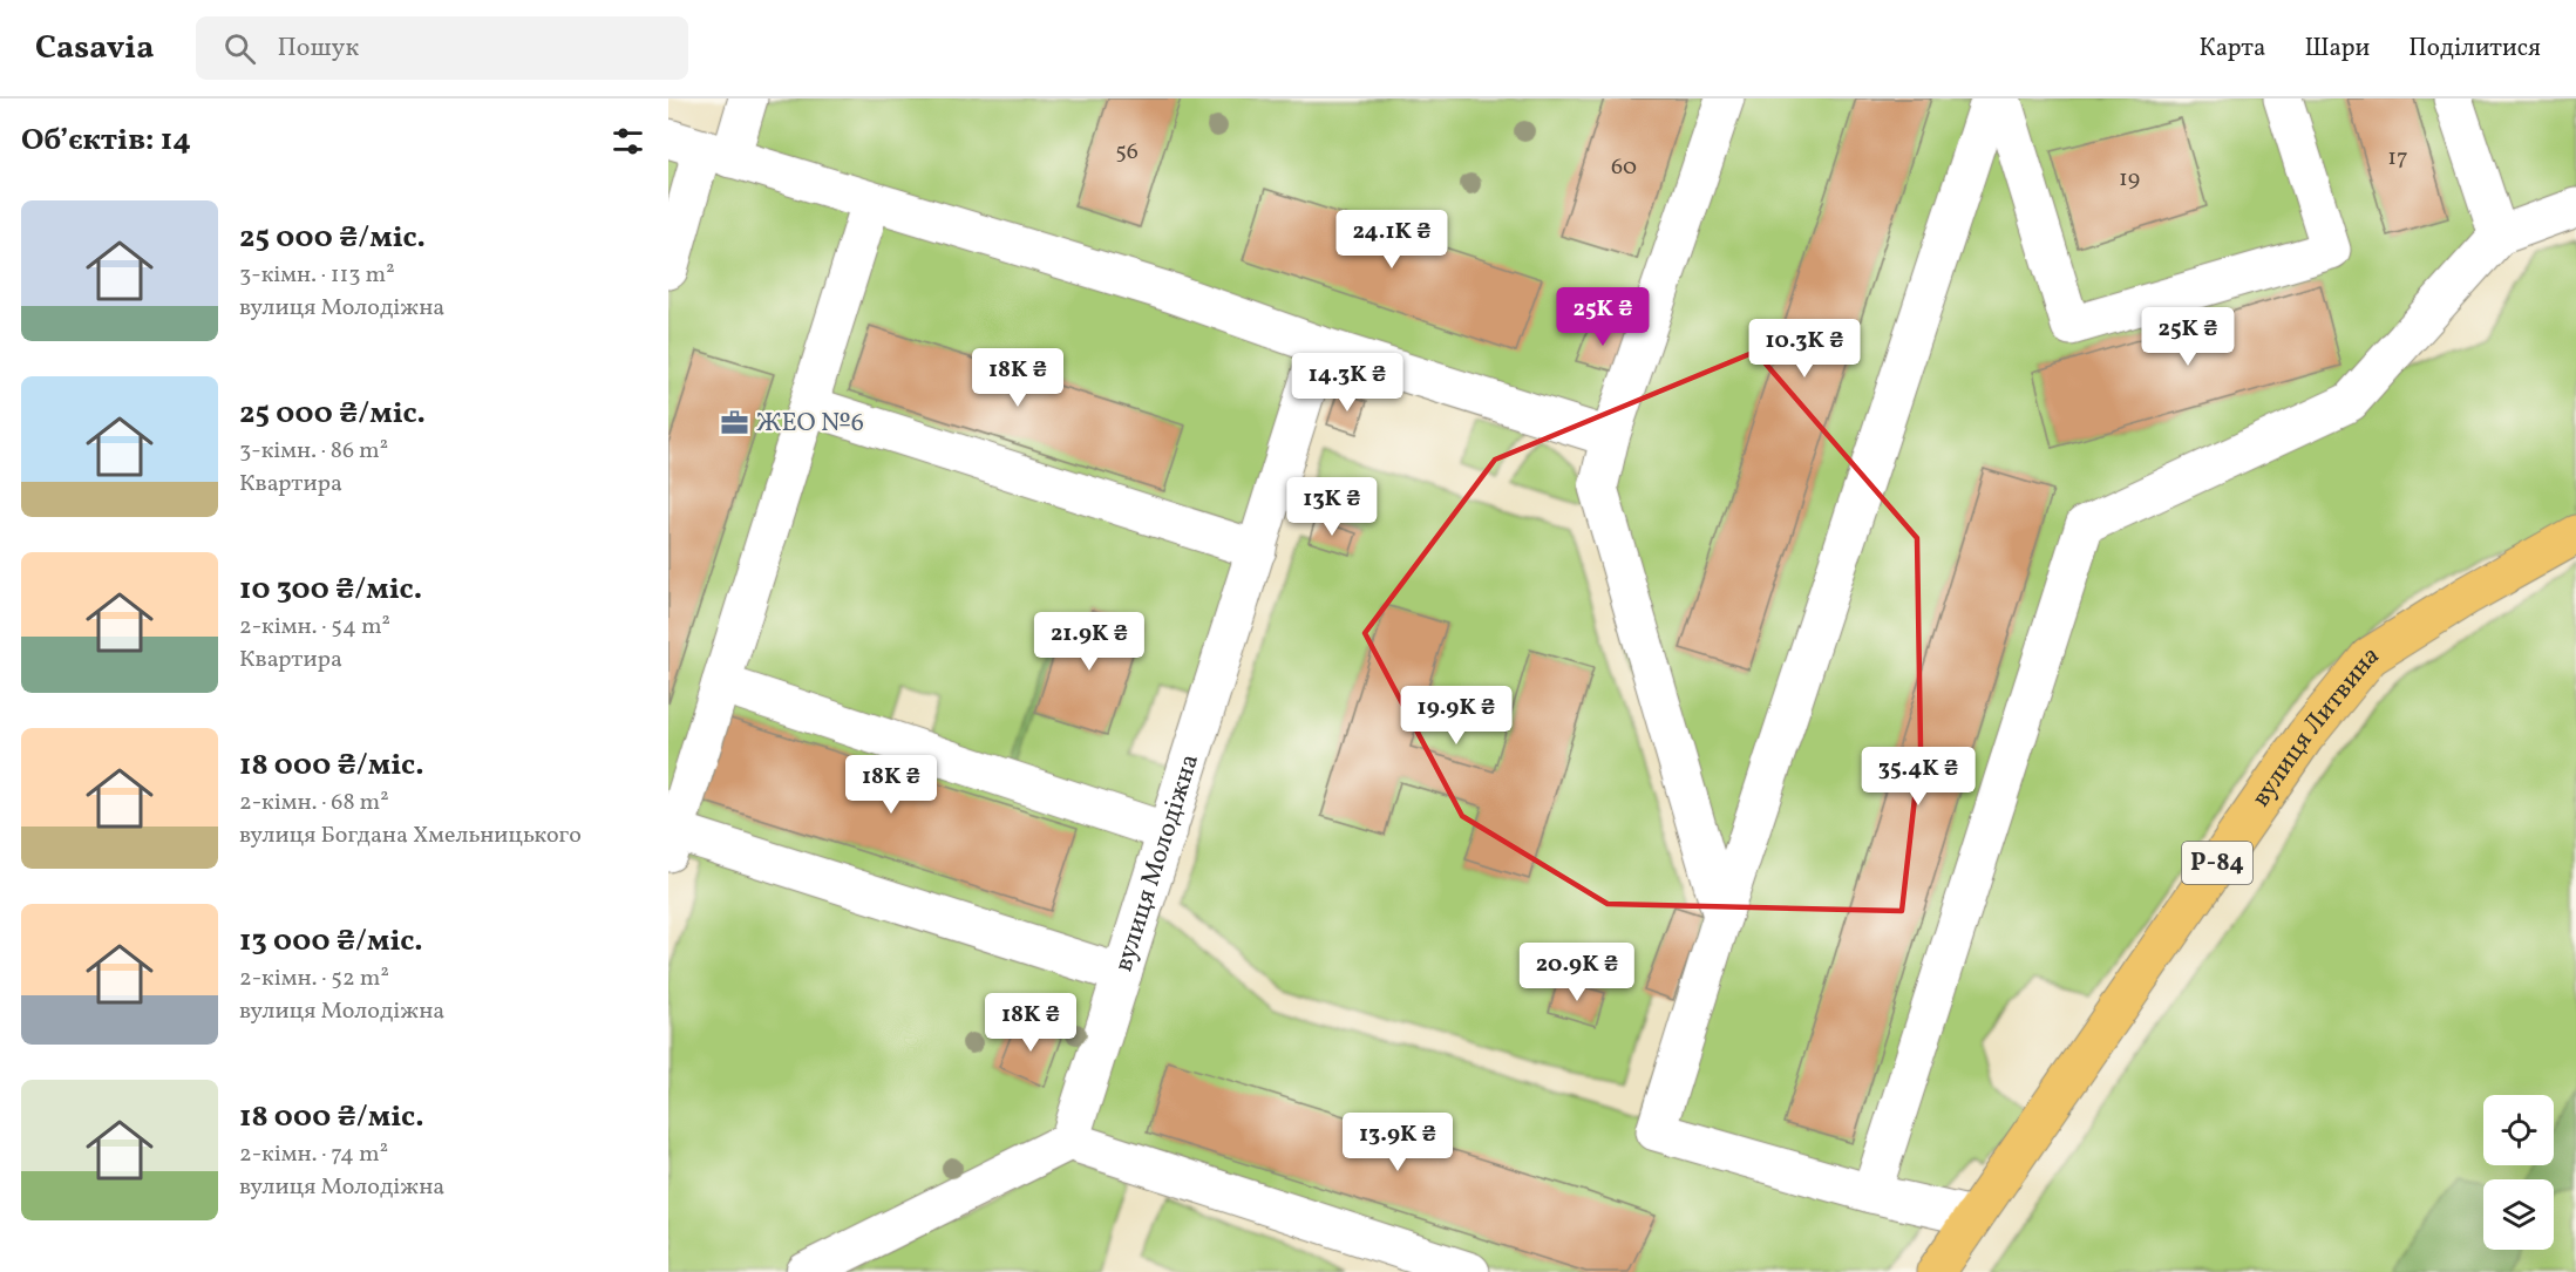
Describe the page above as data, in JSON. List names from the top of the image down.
{
  "streets": {
    "main road": ["вулиця Литвина", "Р-84"],
    "street": ["вулиця Молодіжна"]
  },
  "places": {
    "office": ["ЖЕО №6"]
  },
  "house_numbers": [
    "56",
    "17",
    "60",
    "19"
  ],
  "page": {
    "header": "Casavia",
    "search": "Пошук",
    "nav": ["Карта", "Шари", "Поділитися"],
    "heading": "Об’єктів: 14",
    "list": [
      {
        "name": "25 000 ₴/міс.",
        "note": "3-кімн. · 113 m² · вулиця Молодіжна"
      },
      {
        "name": "25 000 ₴/міс.",
        "note": "3-кімн. · 86 m² · Квартира"
      },
      {
        "name": "10 300 ₴/міс.",
        "note": "2-кімн. · 54 m² · Квартира"
      },
      {
        "name": "18 000 ₴/міс.",
        "note": "2-кімн. · 68 m² · вулиця Богдана Хмельницького"
      },
      {
        "name": "13 000 ₴/міс.",
        "note": "2-кімн. · 52 m² · вулиця Молодіжна"
      },
      {
        "name": "18 000 ₴/міс.",
        "note": "2-кімн. · 74 m² · вулиця Молодіжна"
      }
    ],
    "price": [
      "24.1K ₴",
      "25K ₴",
      "25K ₴",
      "10.3K ₴",
      "18K ₴",
      "14.3K ₴",
      "13K ₴",
      "21.9K ₴",
      "19.9K ₴",
      "35.4K ₴",
      "18K ₴",
      "20.9K ₴",
      "18K ₴",
      "13.9K ₴"
    ]
  }
}
